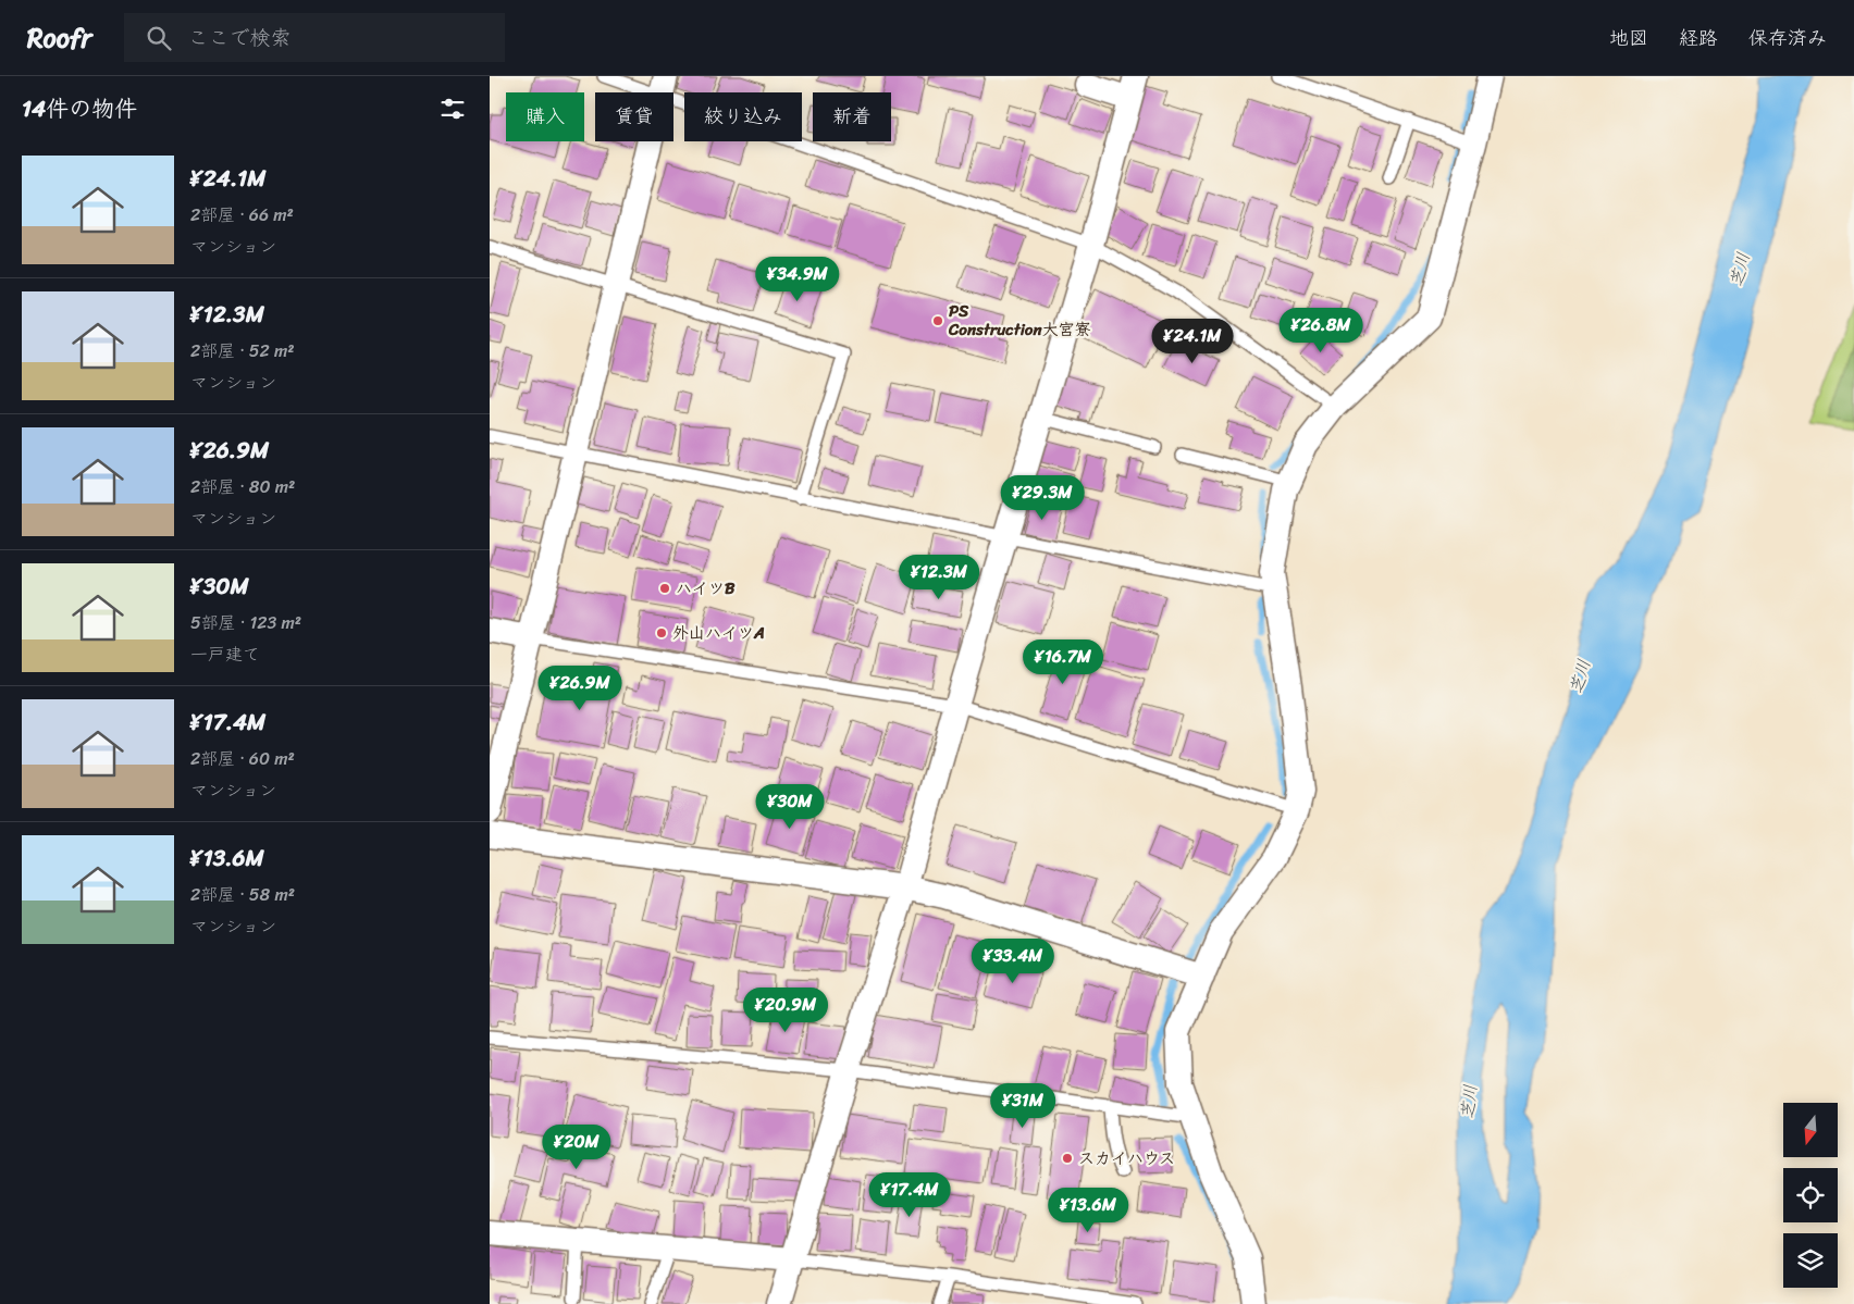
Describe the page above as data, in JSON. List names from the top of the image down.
{
  "water": ["芝川"],
  "places": [
    "PS Construction大宮寮",
    "ハイツB",
    "外山ハイツA",
    "スカイハウス"
  ],
  "north": "bottom",
  "page": {
    "header": "Roofr",
    "search": "ここで検索",
    "nav": ["地図", "経路", "保存済み"],
    "heading": "14件の物件",
    "chip": [
      "購入",
      "賃貸",
      "絞り込み",
      "新着"
    ],
    "list": [
      {
        "name": "¥24.1M",
        "note": "2部屋 · 66 m² · マンション"
      },
      {
        "name": "¥12.3M",
        "note": "2部屋 · 52 m² · マンション"
      },
      {
        "name": "¥26.9M",
        "note": "2部屋 · 80 m² · マンション"
      },
      {
        "name": "¥30M",
        "note": "5部屋 · 123 m² · 一戸建て"
      },
      {
        "name": "¥17.4M",
        "note": "2部屋 · 60 m² · マンション"
      },
      {
        "name": "¥13.6M",
        "note": "2部屋 · 58 m² · マンション"
      }
    ],
    "price": [
      "¥34.9M",
      "¥26.8M",
      "¥24.1M",
      "¥29.3M",
      "¥12.3M",
      "¥16.7M",
      "¥26.9M",
      "¥30M",
      "¥33.4M",
      "¥20.9M",
      "¥31M",
      "¥20M",
      "¥17.4M",
      "¥13.6M"
    ]
  }
}
